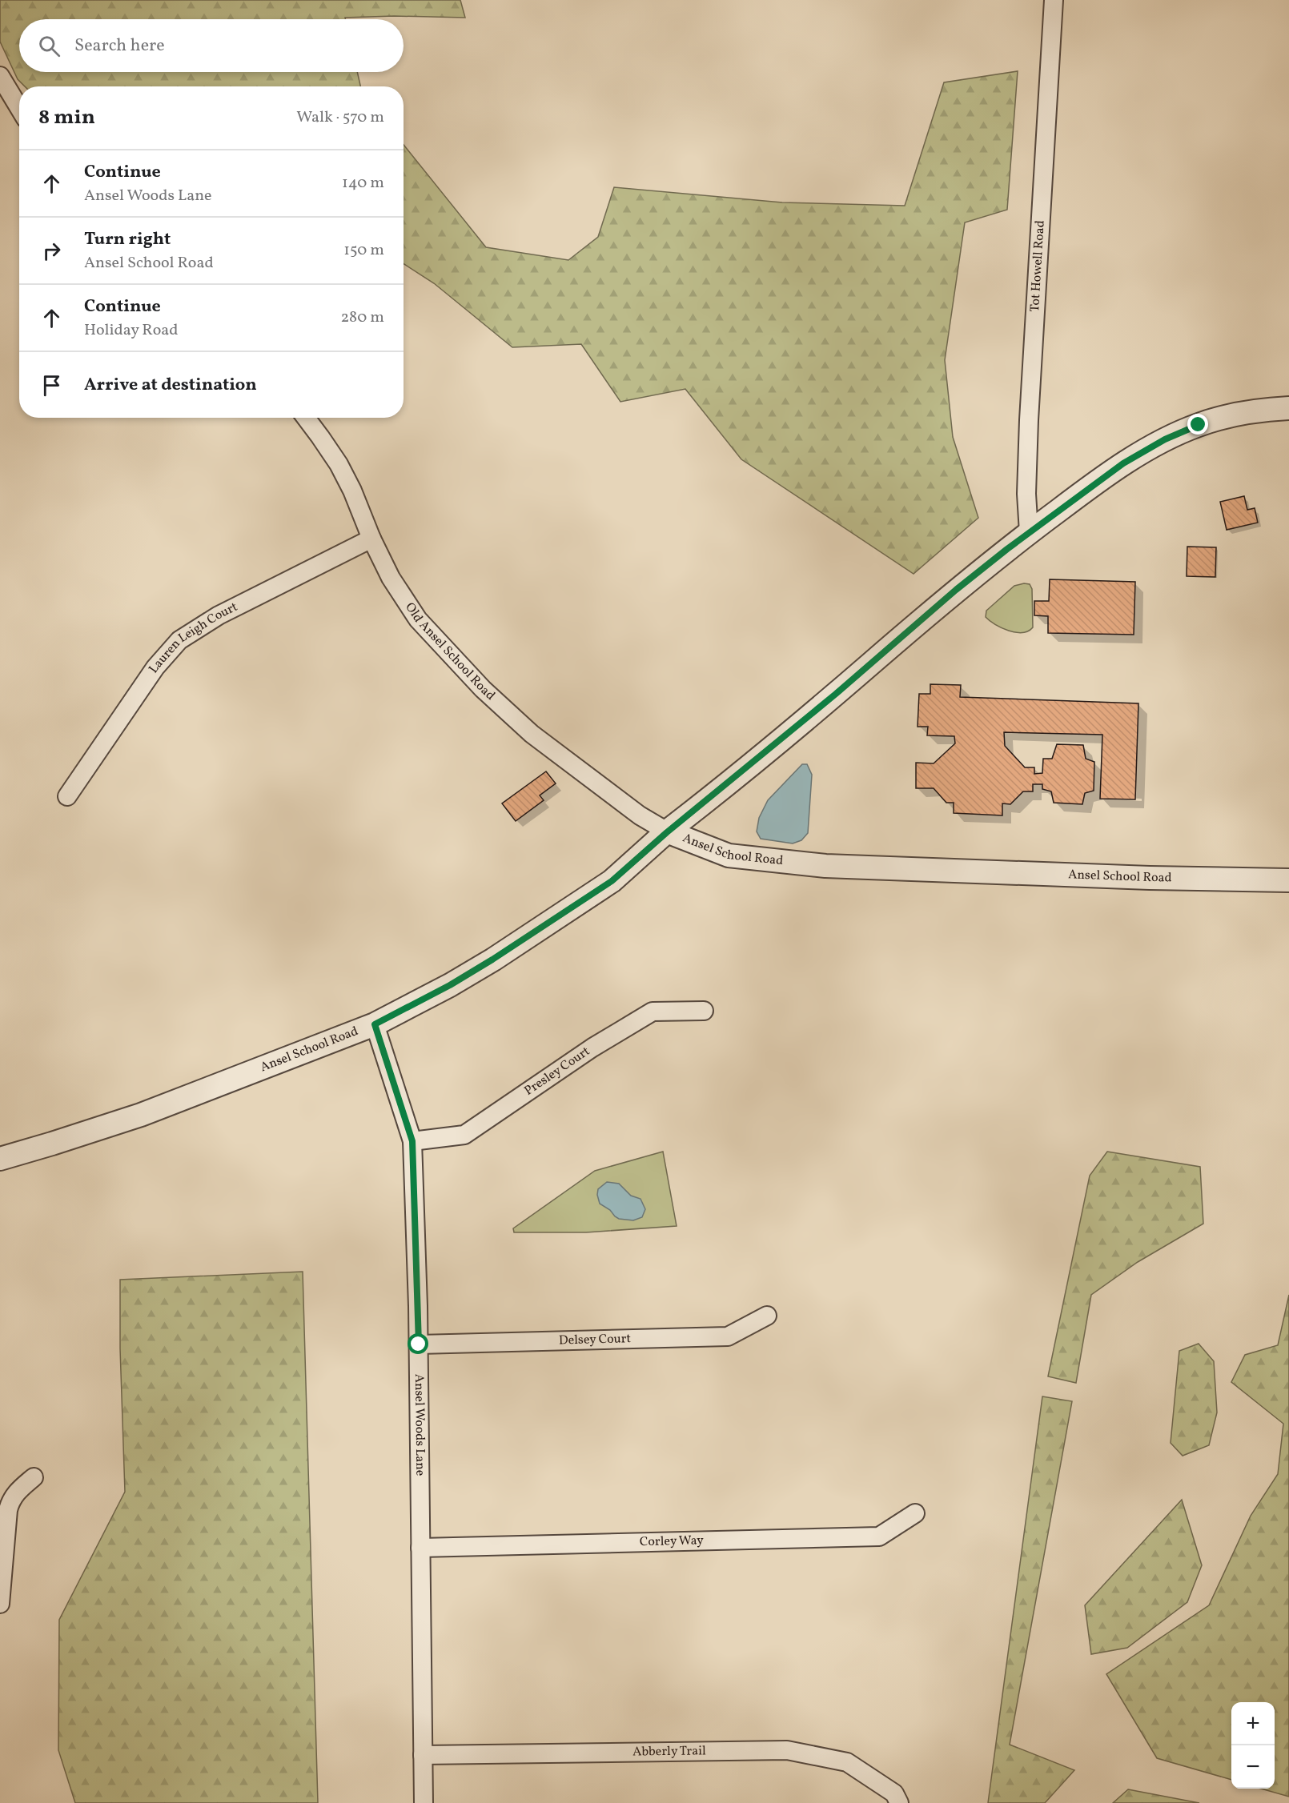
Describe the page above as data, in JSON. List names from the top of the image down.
{
  "streets": {
    "street": [
      "Tot Howell Road",
      "Lauren Leigh Court",
      "Old Ansel School Road",
      "Ansel School Road",
      "Presley Court",
      "Delsey Court",
      "Ansel Woods Lane",
      "Corley Way",
      "Abberly Trail"
    ]
  },
  "crossings": [
    ["Lauren Leigh Court", "Old Ansel School Road"],
    ["Old Ansel School Road", "Ansel School Road"],
    ["Ansel School Road", "Ansel Woods Lane"],
    ["Presley Court", "Ansel Woods Lane"],
    ["Delsey Court", "Ansel Woods Lane"],
    ["Ansel Woods Lane", "Corley Way"],
    ["Ansel Woods Lane", "Abberly Trail"]
  ],
  "page": {
    "search": "Search here",
    "heading": ["8 min", "Walk · 570 m"],
    "list": [
      ["Continue", "Ansel Woods Lane", "140 m"],
      ["Turn right", "Ansel School Road", "150 m"],
      ["Continue", "Holiday Road", "280 m"],
      "Arrive at destination"
    ],
    "map_buttons": ["+", "−"]
  }
}
